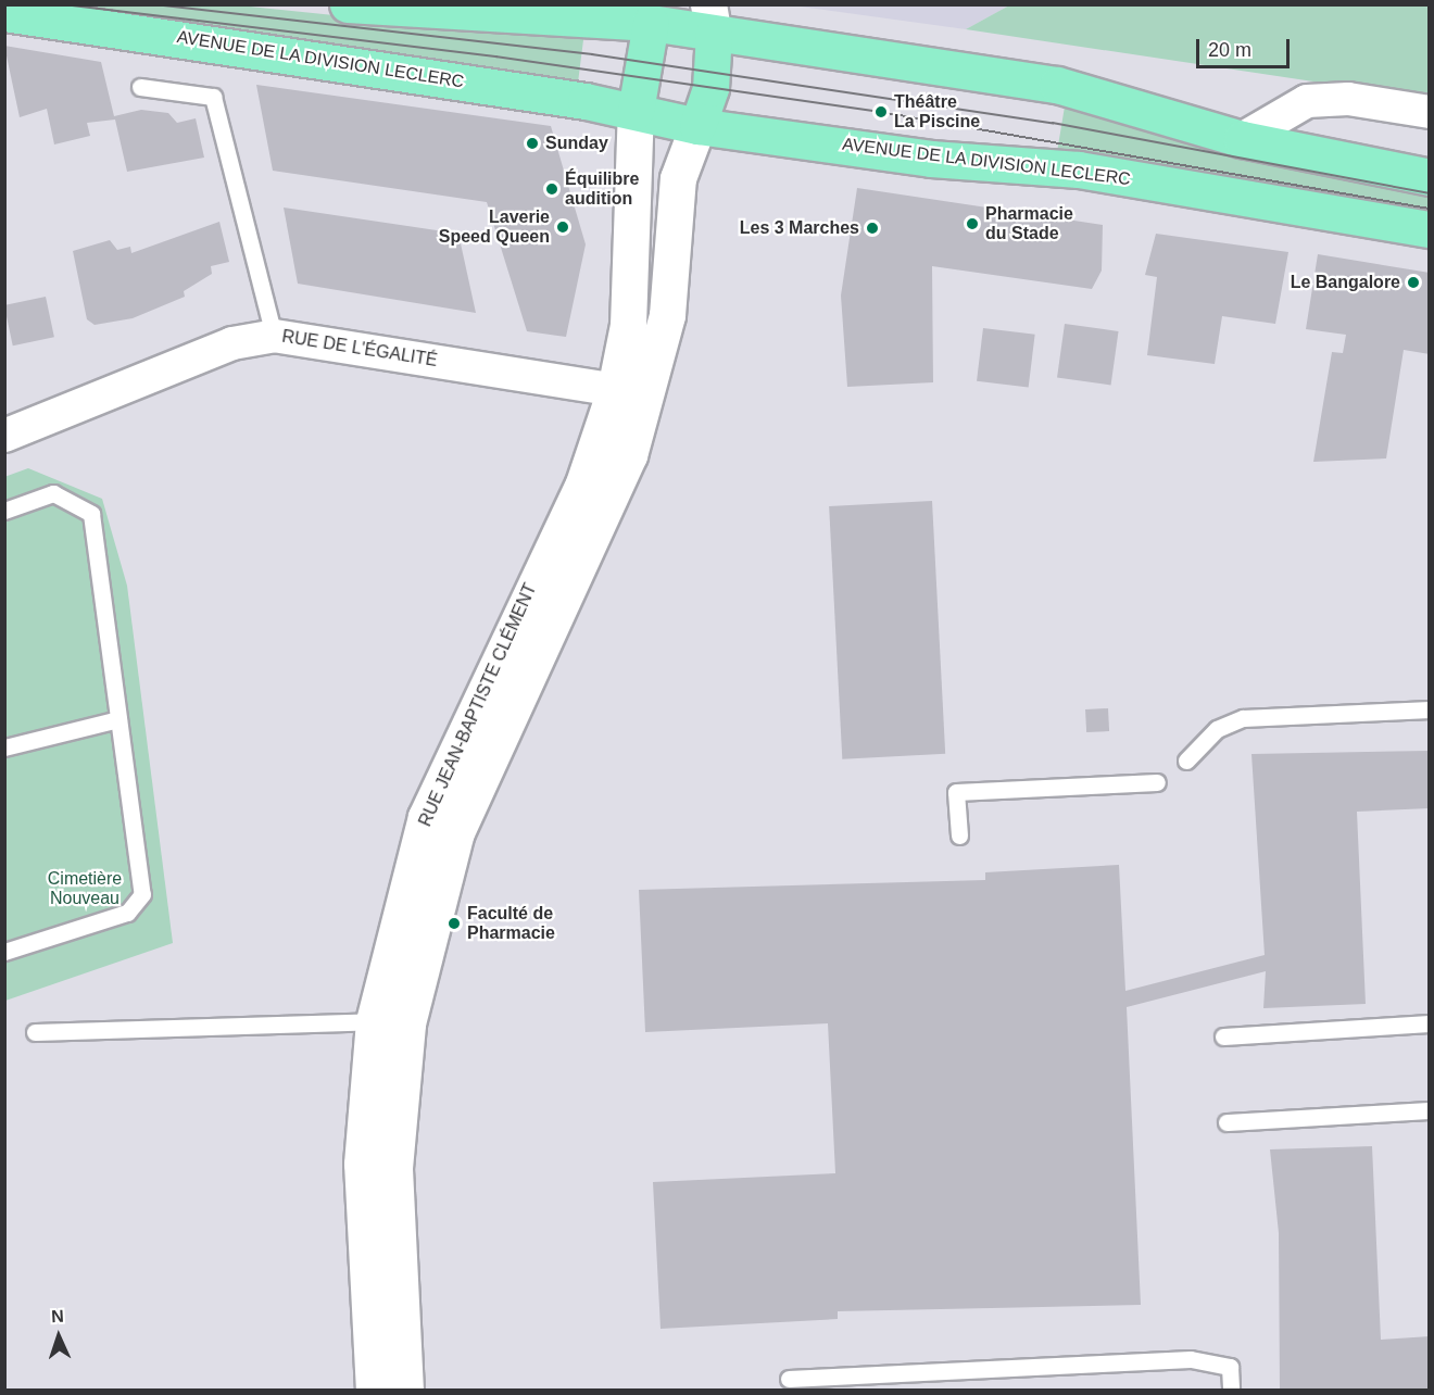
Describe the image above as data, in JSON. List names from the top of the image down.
{
  "streets": {
    "main road": ["AVENUE DE LA DIVISION LECLERC", "RUE JEAN-BAPTISTE CLÉMENT"],
    "street": ["RUE DE L'ÉGALITÉ"]
  },
  "crossings": [
    ["AVENUE DE LA DIVISION LECLERC", "RUE JEAN-BAPTISTE CLÉMENT"],
    ["RUE DE L'ÉGALITÉ", "RUE JEAN-BAPTISTE CLÉMENT"]
  ],
  "parks": ["Cimetière Nouveau"],
  "places": [
    "Théâtre La Piscine",
    "Sunday",
    "Équilibre audition",
    "Pharmacie du Stade",
    "Laverie Speed Queen",
    "Les 3 Marches",
    "Le Bangalore",
    "Faculté de Pharmacie"
  ],
  "scale_bar": "20 m",
  "north": "top"
}
